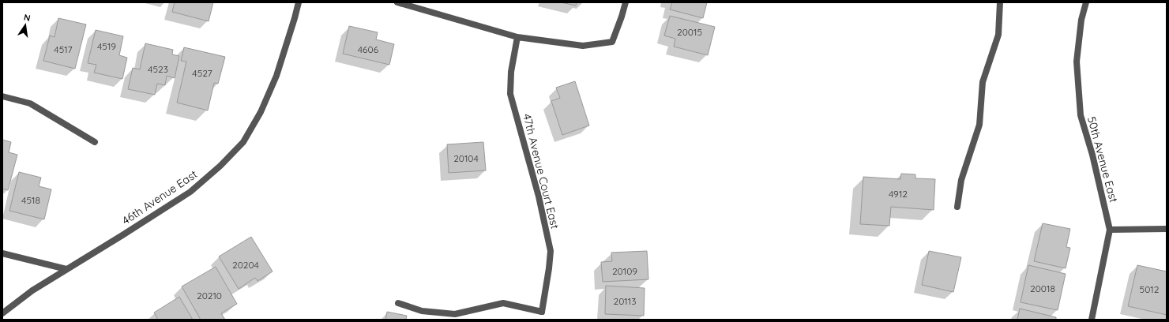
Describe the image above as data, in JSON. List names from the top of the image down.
{
  "streets": {
    "street": ["50th Avenue East", "47th Avenue Court East", "46th Avenue East"]
  },
  "house_numbers": [
    "20015",
    "4519",
    "4517",
    "4606",
    "4523",
    "4527",
    "20104",
    "4912",
    "4518",
    "20204",
    "20109",
    "20018",
    "5012",
    "20210",
    "20113"
  ],
  "north": "top"
}
